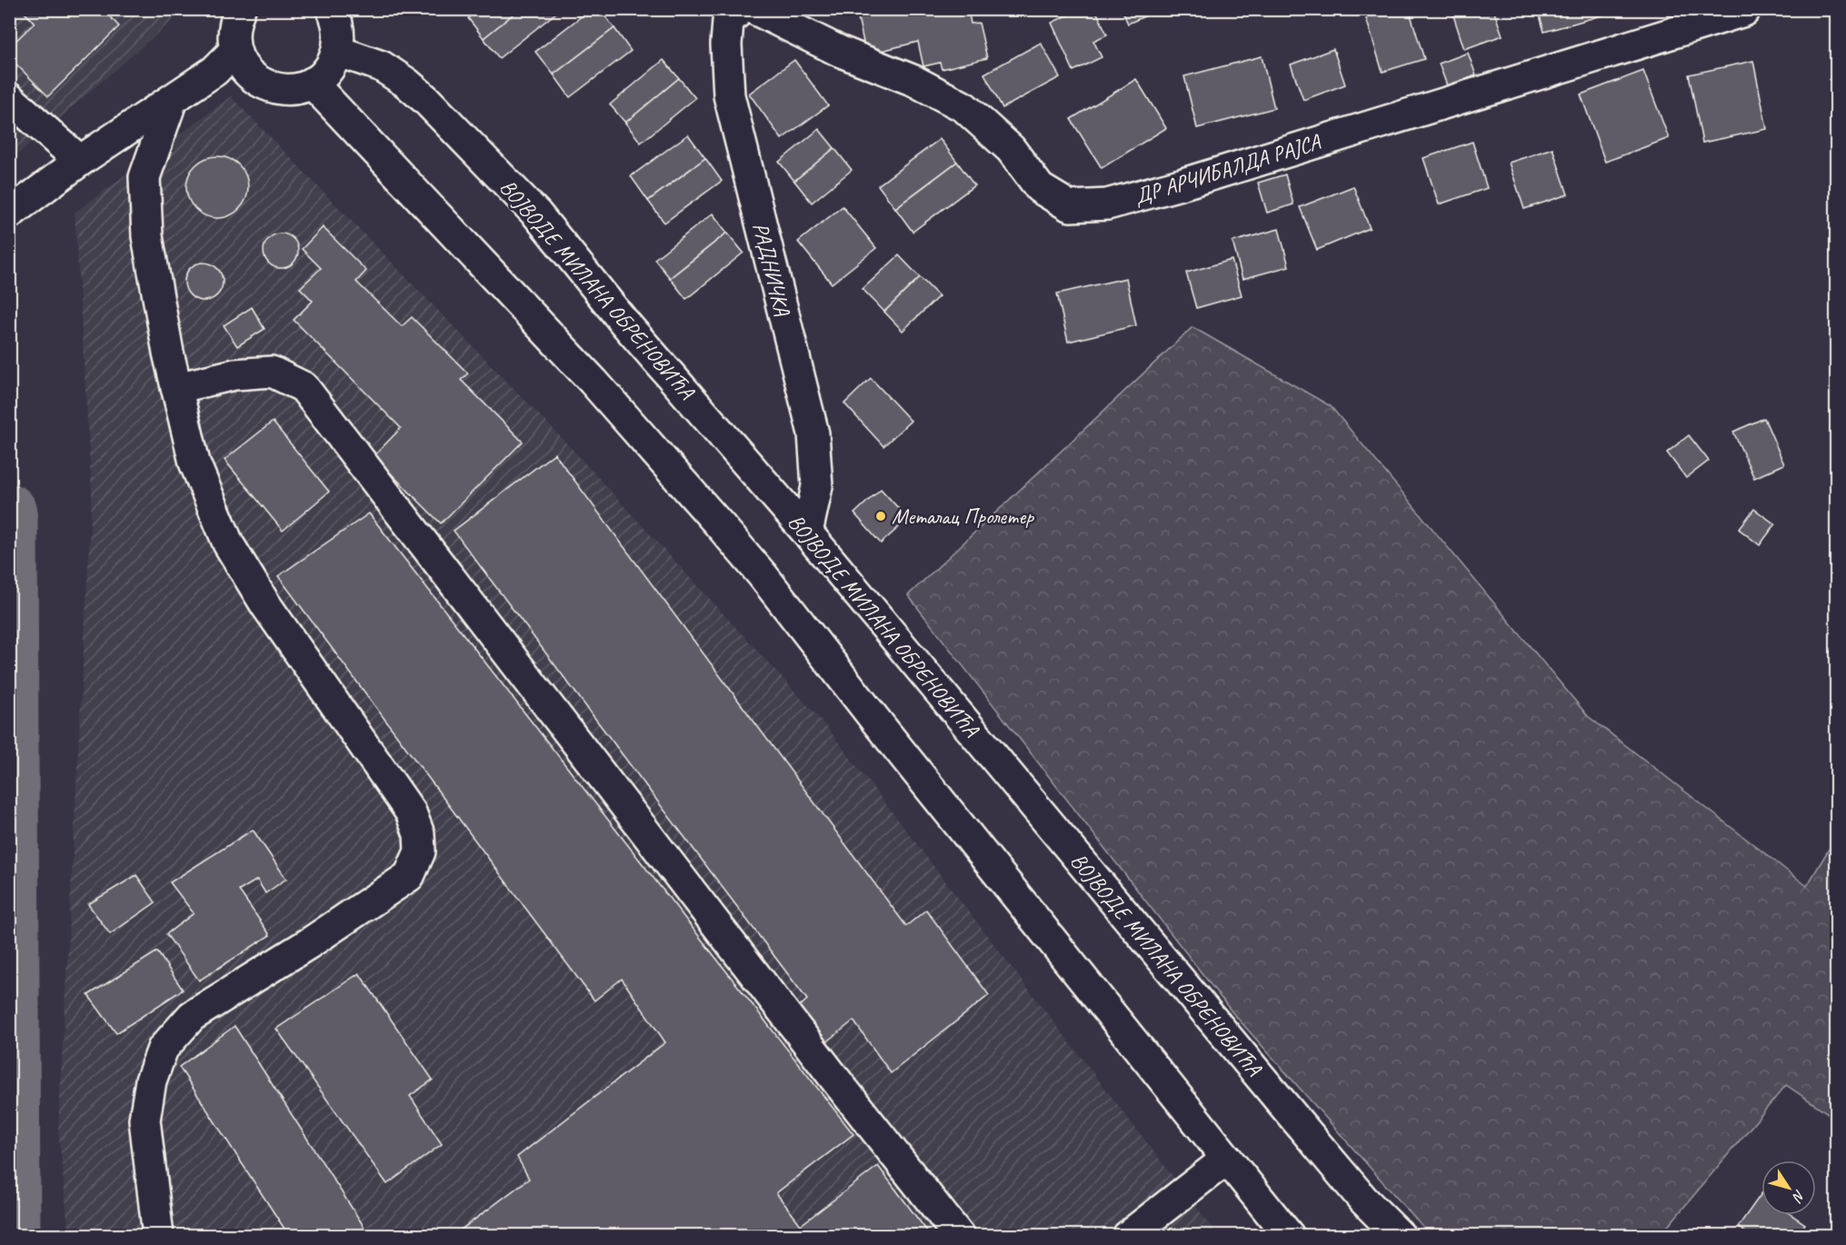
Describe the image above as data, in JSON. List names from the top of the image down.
{
  "streets": {
    "street": ["ДР АРЧИБАЛДА РАЈСА", "РАДНИЧКА", "ВОЈВОДЕ МИЛАНА ОБРЕНОВИЋА"]
  },
  "crossings": [
    ["РАДНИЧКА", "ВОЈВОДЕ МИЛАНА ОБРЕНОВИЋА"]
  ],
  "places": ["Металац Пролетер"],
  "north": "bottom right"
}
